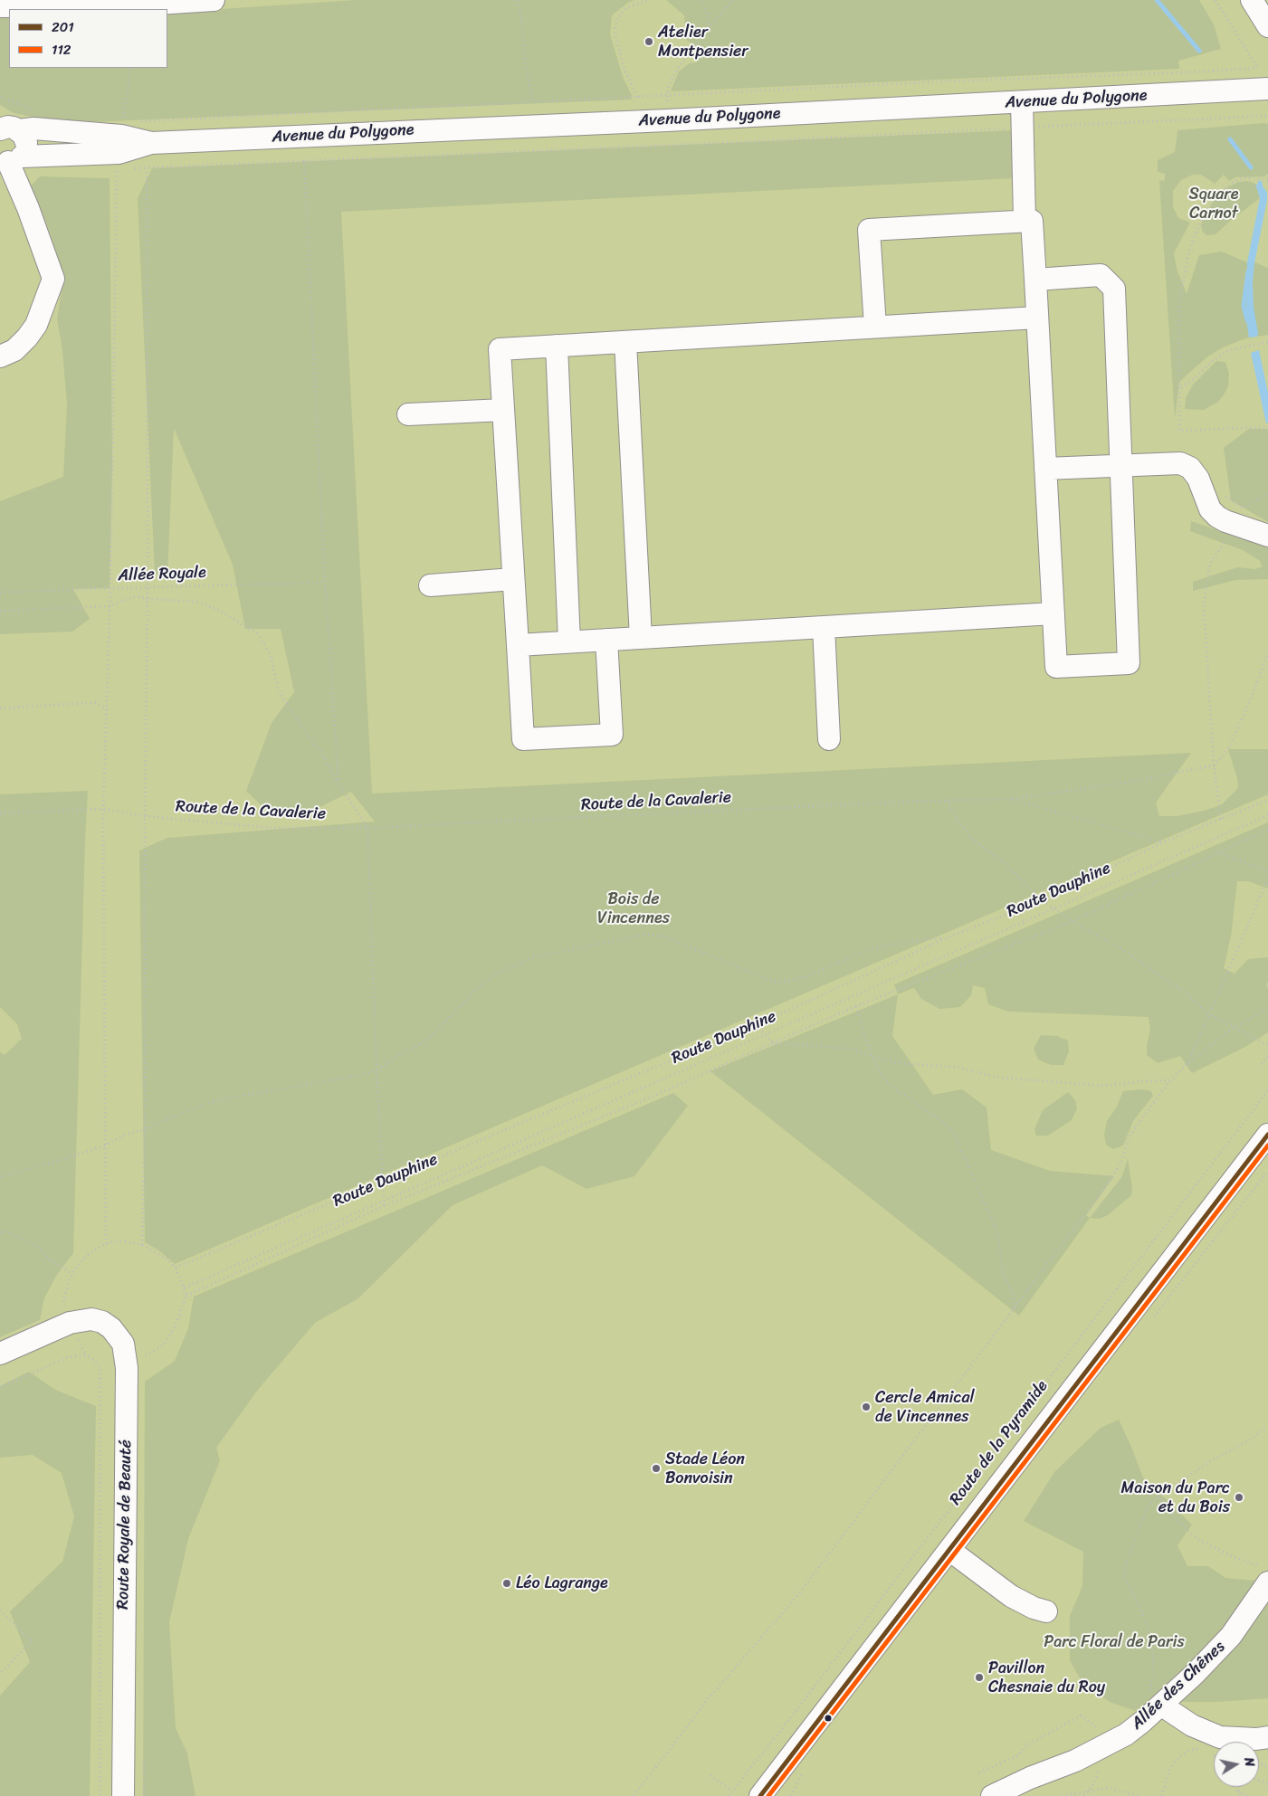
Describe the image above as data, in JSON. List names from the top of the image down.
{
  "streets": {
    "street": [
      "Avenue du Polygone",
      "Route de la Pyramide",
      "Route Royale de Beauté",
      "Allée des Chênes"
    ],
    "path": ["Allée Royale", "Route de la Cavalerie", "Route Dauphine"]
  },
  "crossings": [
    ["Allée Royale", "Route de la Cavalerie"],
    ["Route de la Cavalerie", "Route Dauphine"]
  ],
  "parks": ["Square Carnot", "Bois de Vincennes", "Parc Floral de Paris"],
  "places": [
    "Atelier Montpensier",
    "Cercle Amical de Vincennes",
    "Stade Léon Bonvoisin",
    "Maison du Parc et du Bois",
    "Léo Lagrange",
    "Pavillon Chesnaie du Roy"
  ],
  "lines": ["transit line 201", "transit line 112"],
  "legend": ["201", "112"],
  "north": "right"
}
